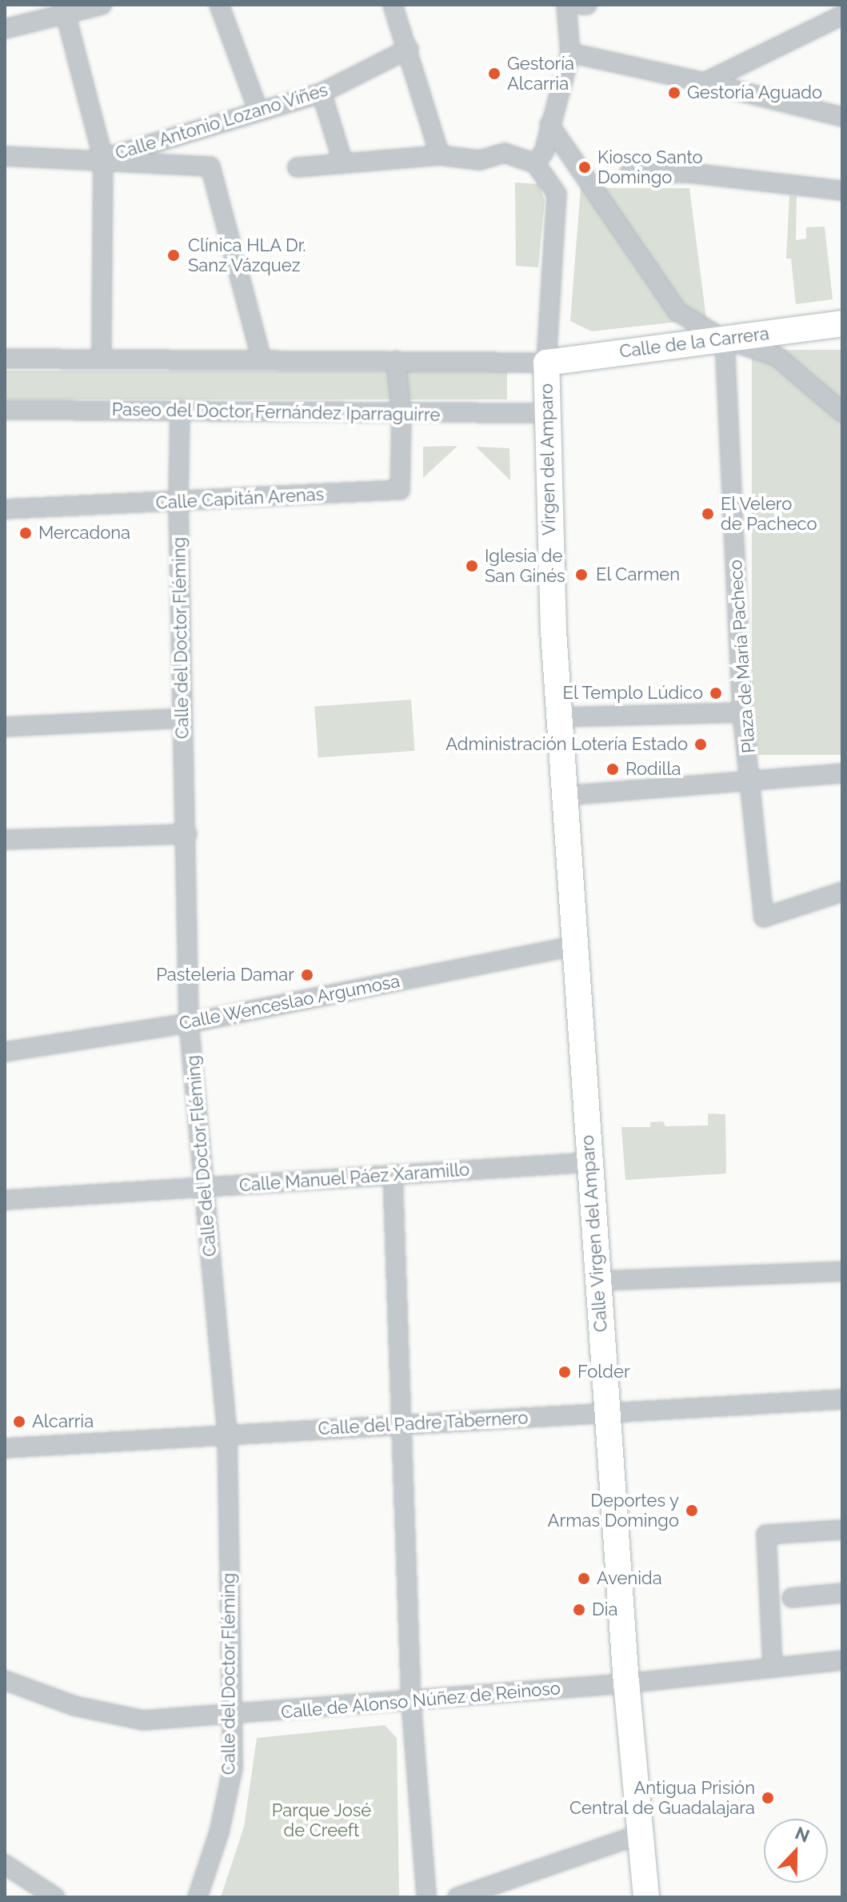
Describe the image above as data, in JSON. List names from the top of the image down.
{
  "streets": {
    "street": [
      "Calle Antonio Lozano Viñes",
      "Calle de la Carrera",
      "Paseo del Doctor Fernández Iparraguirre",
      "Virgen del Amparo",
      "Calle Capitán Arenas",
      "Calle del Doctor Fléming",
      "Plaza de María Pacheco",
      "Calle Wenceslao Argumosa",
      "Calle Manuel Páez Xaramillo",
      "Calle Virgen del Amparo",
      "Calle del Padre Tabernero",
      "Calle de Alonso Núñez de Reinoso"
    ]
  },
  "crossings": [
    ["Calle de la Carrera", "Virgen del Amparo"],
    ["Calle de la Carrera", "Plaza de María Pacheco"],
    ["Paseo del Doctor Fernández Iparraguirre", "Virgen del Amparo"],
    ["Paseo del Doctor Fernández Iparraguirre", "Calle Capitán Arenas"],
    ["Paseo del Doctor Fernández Iparraguirre", "Calle del Doctor Fléming"],
    ["Virgen del Amparo", "Calle Virgen del Amparo"],
    ["Calle Capitán Arenas", "Calle del Doctor Fléming"],
    ["Calle del Doctor Fléming", "Calle Wenceslao Argumosa"],
    ["Calle del Doctor Fléming", "Calle Manuel Páez Xaramillo"],
    ["Calle del Doctor Fléming", "Calle del Padre Tabernero"],
    ["Calle del Doctor Fléming", "Calle de Alonso Núñez de Reinoso"],
    ["Calle Wenceslao Argumosa", "Calle Virgen del Amparo"],
    ["Calle Manuel Páez Xaramillo", "Calle Virgen del Amparo"],
    ["Calle Virgen del Amparo", "Calle del Padre Tabernero"],
    ["Calle Virgen del Amparo", "Calle de Alonso Núñez de Reinoso"]
  ],
  "parks": ["Parque José de Creeft"],
  "places": [
    "Gestoría Alcarria",
    "Gestoría Aguado",
    "Kiosco Santo Domingo",
    "Clínica HLA Dr. Sanz Vázquez",
    "El Velero de Pacheco",
    "Mercadona",
    "Iglesia de San Ginés",
    "El Carmen",
    "El Templo Lúdico",
    "Administración Lotería Estado",
    "Rodilla",
    "Pasteleria Damar",
    "Folder",
    "Alcarria",
    "Deportes y Armas Domingo",
    "Avenida",
    "Dia",
    "Antigua Prisión Central de Guadalajara"
  ],
  "north": "top"
}
